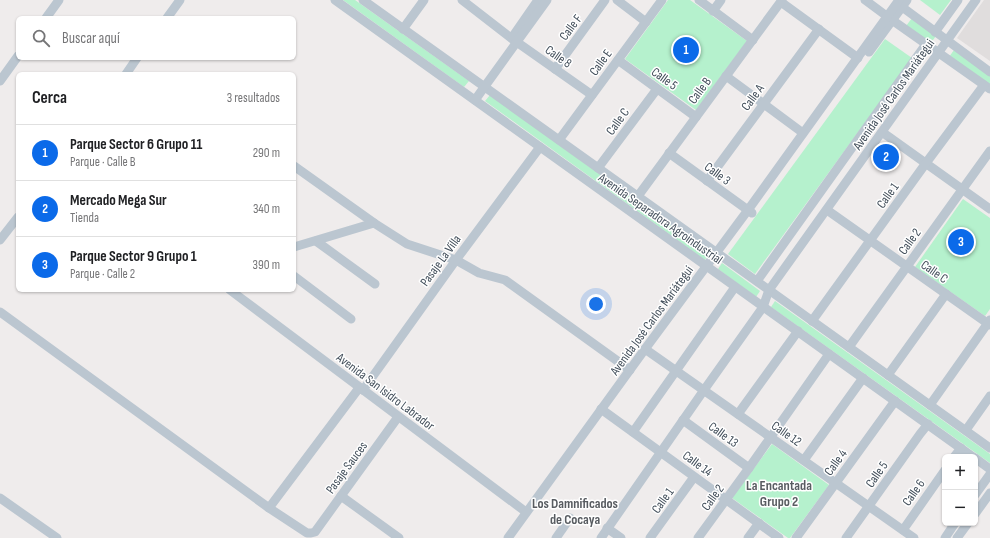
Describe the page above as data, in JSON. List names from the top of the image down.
{
  "streets": {
    "street": [
      "Calle F",
      "Calle 8",
      "Calle E",
      "Calle 5",
      "Calle B",
      "Avenida José Carlos Mariátegui",
      "Calle A",
      "Calle C",
      "Calle 3",
      "Calle 1",
      "Avenida Separadora Agroindustrial",
      "Calle 2",
      "Pasaje La Villa",
      "Avenida San Isidro Labrador",
      "Calle 12",
      "Calle 13",
      "Calle 4",
      "Calle 14",
      "Pasaje Sauces",
      "Calle 6"
    ]
  },
  "crossings": [
    ["Calle F", "Calle 8"],
    ["Calle 8", "Calle E"],
    ["Calle E", "Calle 5"],
    ["Calle E", "Avenida Separadora Agroindustrial"],
    ["Calle 5", "Calle B"],
    ["Calle 5", "Calle C"],
    ["Calle 5", "Avenida Separadora Agroindustrial"],
    ["Calle 5", "Calle 12"],
    ["Calle B", "Calle 3"],
    ["Calle B", "Avenida Separadora Agroindustrial"],
    ["Avenida José Carlos Mariátegui", "Calle C"],
    ["Avenida José Carlos Mariátegui", "Calle 3"],
    ["Avenida José Carlos Mariátegui", "Avenida Separadora Agroindustrial"],
    ["Avenida José Carlos Mariátegui", "Avenida San Isidro Labrador"],
    ["Avenida José Carlos Mariátegui", "Calle 12"],
    ["Avenida José Carlos Mariátegui", "Calle 13"],
    ["Avenida José Carlos Mariátegui", "Calle 14"],
    ["Calle A", "Calle 3"],
    ["Calle C", "Calle 1"],
    ["Calle C", "Avenida Separadora Agroindustrial"],
    ["Calle C", "Calle 2"],
    ["Calle 1", "Avenida Separadora Agroindustrial"],
    ["Calle 1", "Calle 14"],
    ["Avenida Separadora Agroindustrial", "Calle 2"],
    ["Avenida Separadora Agroindustrial", "Pasaje La Villa"],
    ["Avenida Separadora Agroindustrial", "Calle 4"],
    ["Calle 2", "Calle 12"],
    ["Calle 2", "Calle 13"],
    ["Calle 2", "Calle 14"],
    ["Pasaje La Villa", "Avenida San Isidro Labrador"],
    ["Pasaje La Villa", "Pasaje Sauces"],
    ["Avenida San Isidro Labrador", "Pasaje Sauces"],
    ["Calle 12", "Calle 4"],
    ["Calle 12", "Calle 6"]
  ],
  "districts": ["La Encantada Grupo 2", "Los Damnificados de Cocaya"],
  "page": {
    "search": "Buscar aquí",
    "pins": ["1", "2", "3"],
    "heading": ["Cerca", "3 resultados"],
    "list": [
      {
        "mark": "1",
        "name": "Parque Sector 6 Grupo 11",
        "note": "Parque · Calle B",
        "value": "290 m"
      },
      {
        "mark": "2",
        "name": "Mercado Mega Sur",
        "note": "Tienda",
        "value": "340 m"
      },
      {
        "mark": "3",
        "name": "Parque Sector 9 Grupo 1",
        "note": "Parque · Calle 2",
        "value": "390 m"
      }
    ],
    "map_buttons": ["+", "−"]
  }
}
